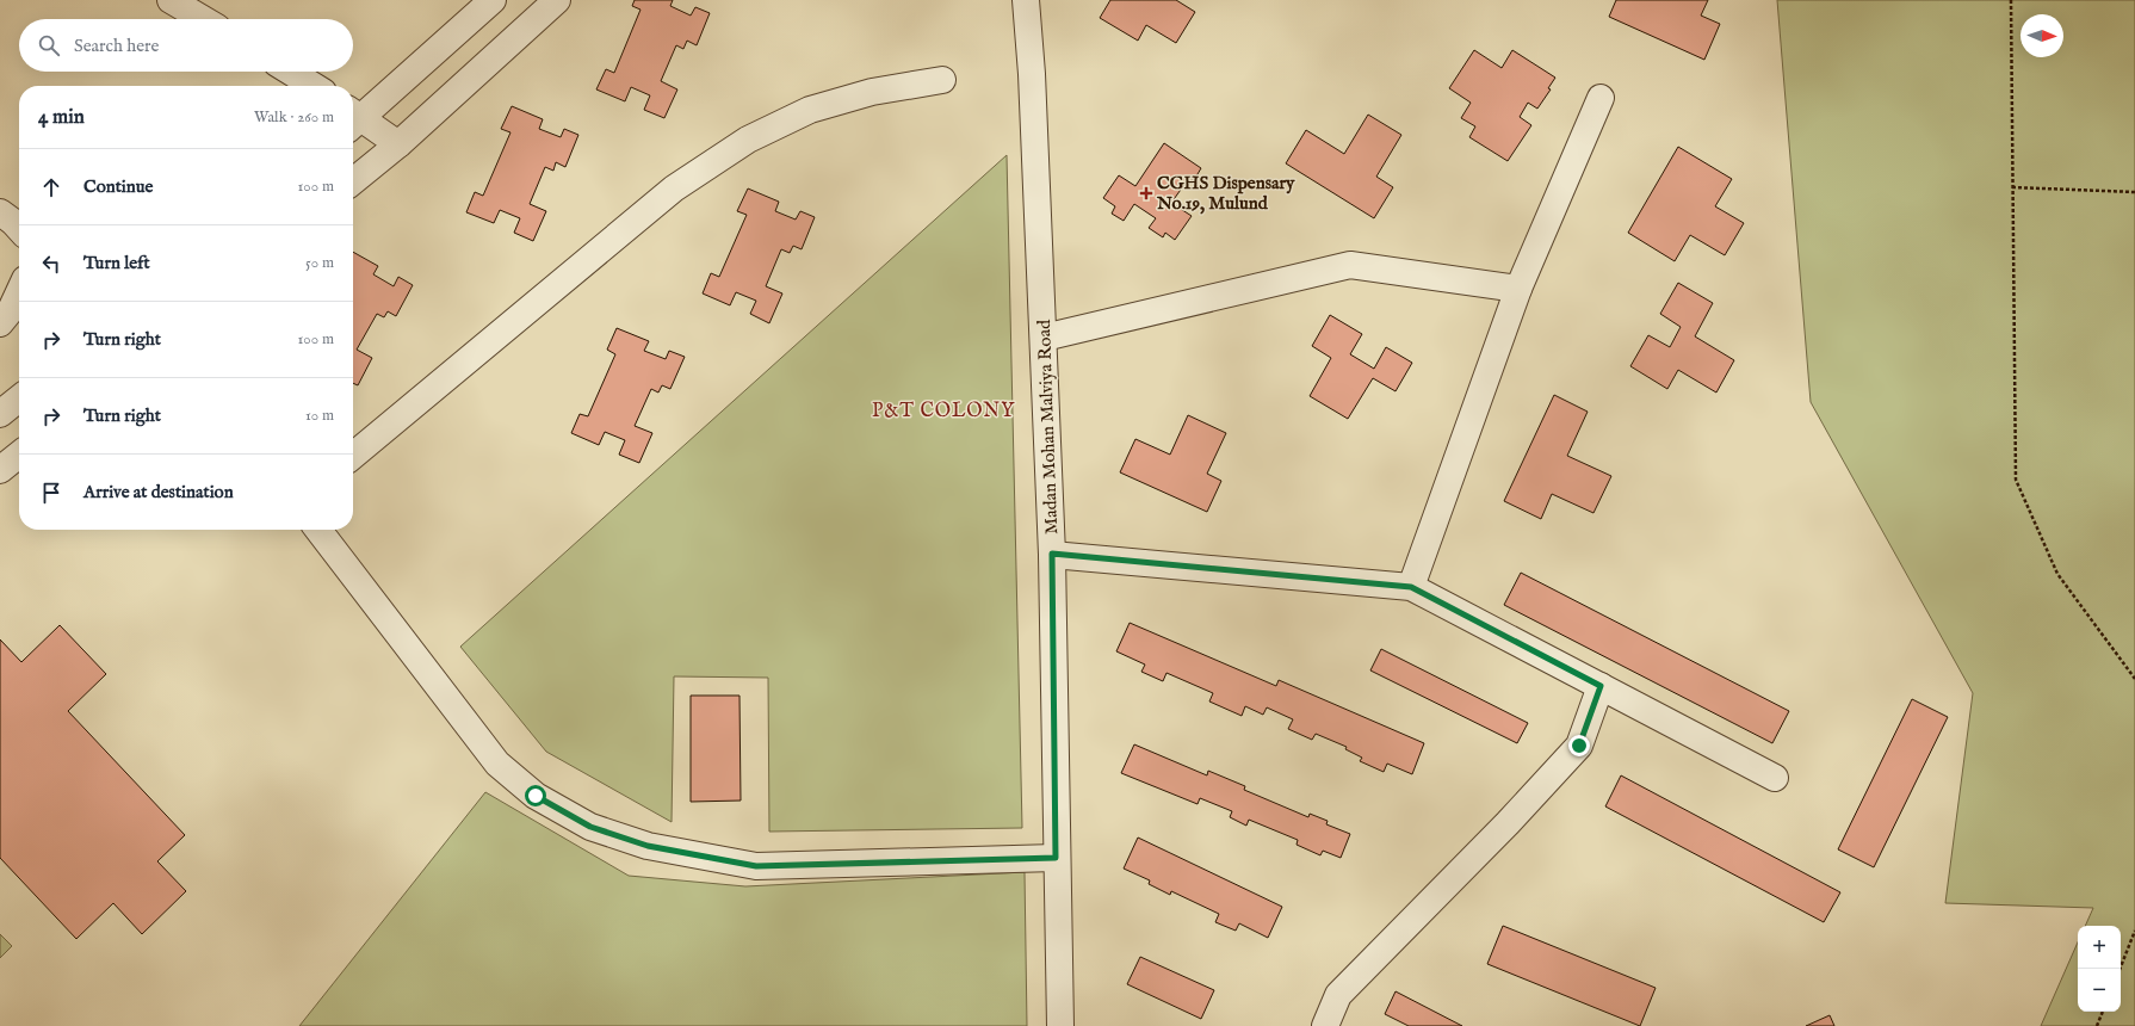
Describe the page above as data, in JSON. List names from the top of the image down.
{
  "streets": {
    "street": ["Madan Mohan Malviya Road"]
  },
  "districts": ["P&T COLONY"],
  "places": {
    "health": ["CGHS Dispensary No.19, Mulund"]
  },
  "north": "right",
  "page": {
    "search": "Search here",
    "heading": ["4 min", "Walk · 260 m"],
    "list": [
      ["Continue", "100 m"],
      ["Turn left", "50 m"],
      ["Turn right", "100 m"],
      ["Turn right", "10 m"],
      "Arrive at destination"
    ],
    "map_buttons": ["+", "−"]
  }
}
